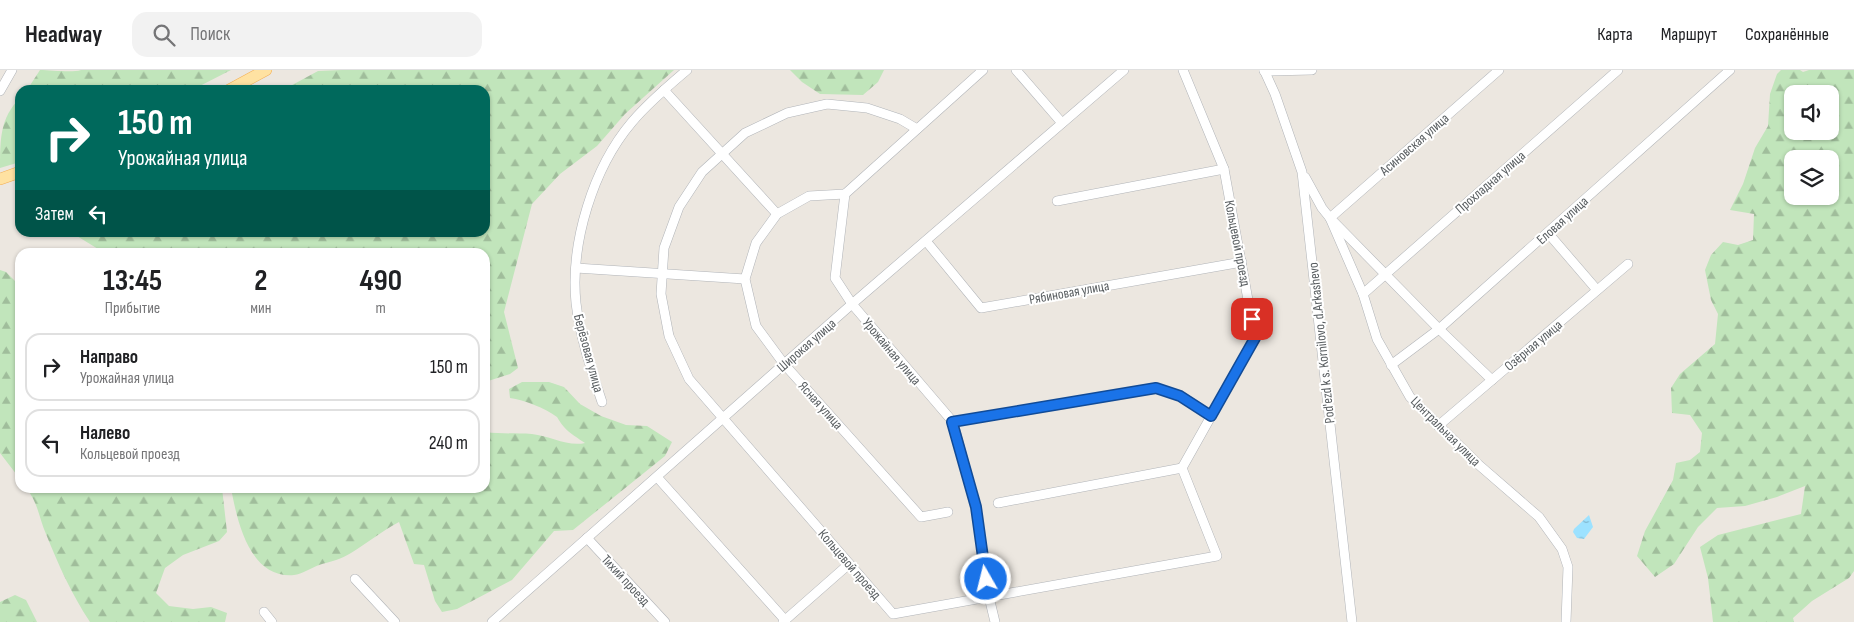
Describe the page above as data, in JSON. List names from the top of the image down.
{
  "streets": {
    "street": [
      "Асиновская улица",
      "Прохладная улица",
      "Еловая улица",
      "Кольцевой проезд",
      "Рябиновая улица",
      "Pod'ezd k s. Kornilovo, d.Arkashevo",
      "Широкая улица",
      "Озёрная улица",
      "Урожайная улица",
      "Берёзовая улица",
      "Ясная улица",
      "Центральная улица",
      "Тихий проезд"
    ]
  },
  "crossings": [
    ["Асиновская улица", "Центральная улица"],
    ["Прохладная улица", "Центральная улица"],
    ["Еловая улица", "Центральная улица"],
    ["Кольцевой проезд", "Рябиновая улица"],
    ["Кольцевой проезд", "Широкая улица"],
    ["Рябиновая улица", "Широкая улица"],
    ["Pod'ezd k s. Kornilovo, d.Arkashevo", "Центральная улица"],
    ["Широкая улица", "Урожайная улица"],
    ["Широкая улица", "Ясная улица"],
    ["Широкая улица", "Тихий проезд"],
    ["Озёрная улица", "Центральная улица"],
    ["Урожайная улица", "Ясная улица"]
  ],
  "page": {
    "header": "Headway",
    "search": "Поиск",
    "nav": ["Карта", "Маршрут", "Сохранённые"],
    "turn": ["150 m", "Урожайная улица"],
    "then": "Затем",
    "eta": [
      "13:45",
      "Прибытие",
      "2",
      "мин",
      "490",
      "m"
    ],
    "list": [
      {
        "name": "Направо",
        "note": "Урожайная улица",
        "value": "150 m"
      },
      {
        "name": "Налево",
        "note": "Кольцевой проезд",
        "value": "240 m"
      }
    ]
  }
}
